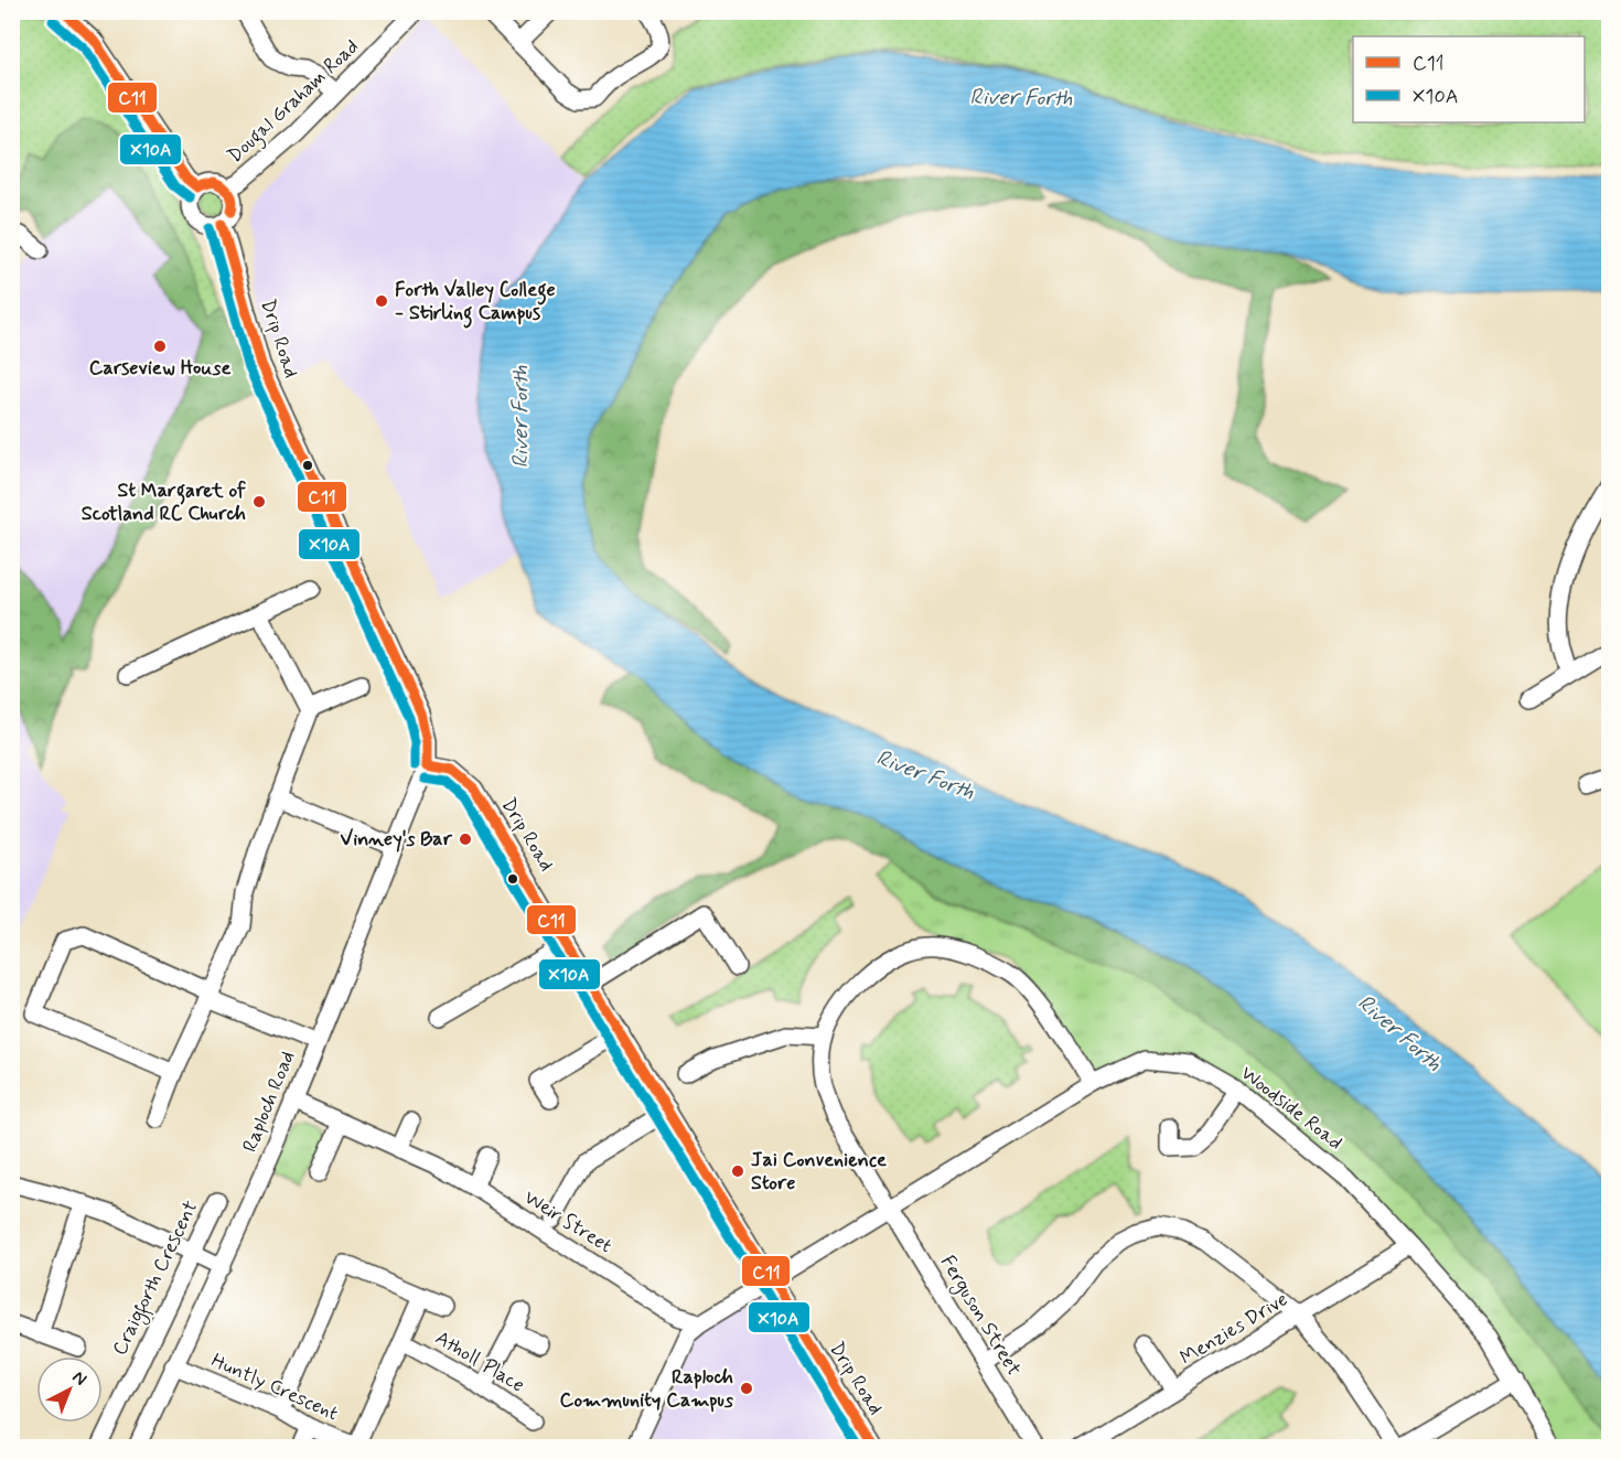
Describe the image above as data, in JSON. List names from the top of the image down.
{
  "streets": {
    "street": [
      "Dougal Graham Road",
      "Drip Road",
      "Raploch Road",
      "Woodside Road",
      "Weir Street",
      "Craigforth Crescent",
      "Ferguson Street",
      "Menzies Drive",
      "Atholl Place",
      "Huntly Crescent"
    ]
  },
  "crossings": [
    ["Dougal Graham Road", "Drip Road"],
    ["Drip Road", "Raploch Road"],
    ["Drip Road", "Woodside Road"],
    ["Raploch Road", "Weir Street"],
    ["Raploch Road", "Huntly Crescent"],
    ["Woodside Road", "Weir Street"],
    ["Woodside Road", "Ferguson Street"],
    ["Woodside Road", "Menzies Drive"]
  ],
  "water": ["River Forth"],
  "places": [
    "Forth Valley College - Stirling Campus",
    "Carseview House",
    "St Margaret of Scotland RC Church",
    "Vinney's Bar",
    "Jai Convenience Store",
    "Raploch Community Campus"
  ],
  "lines": ["transit line C11", "transit line X10A"],
  "legend": ["C11", "X10A"],
  "north": "top right"
}
